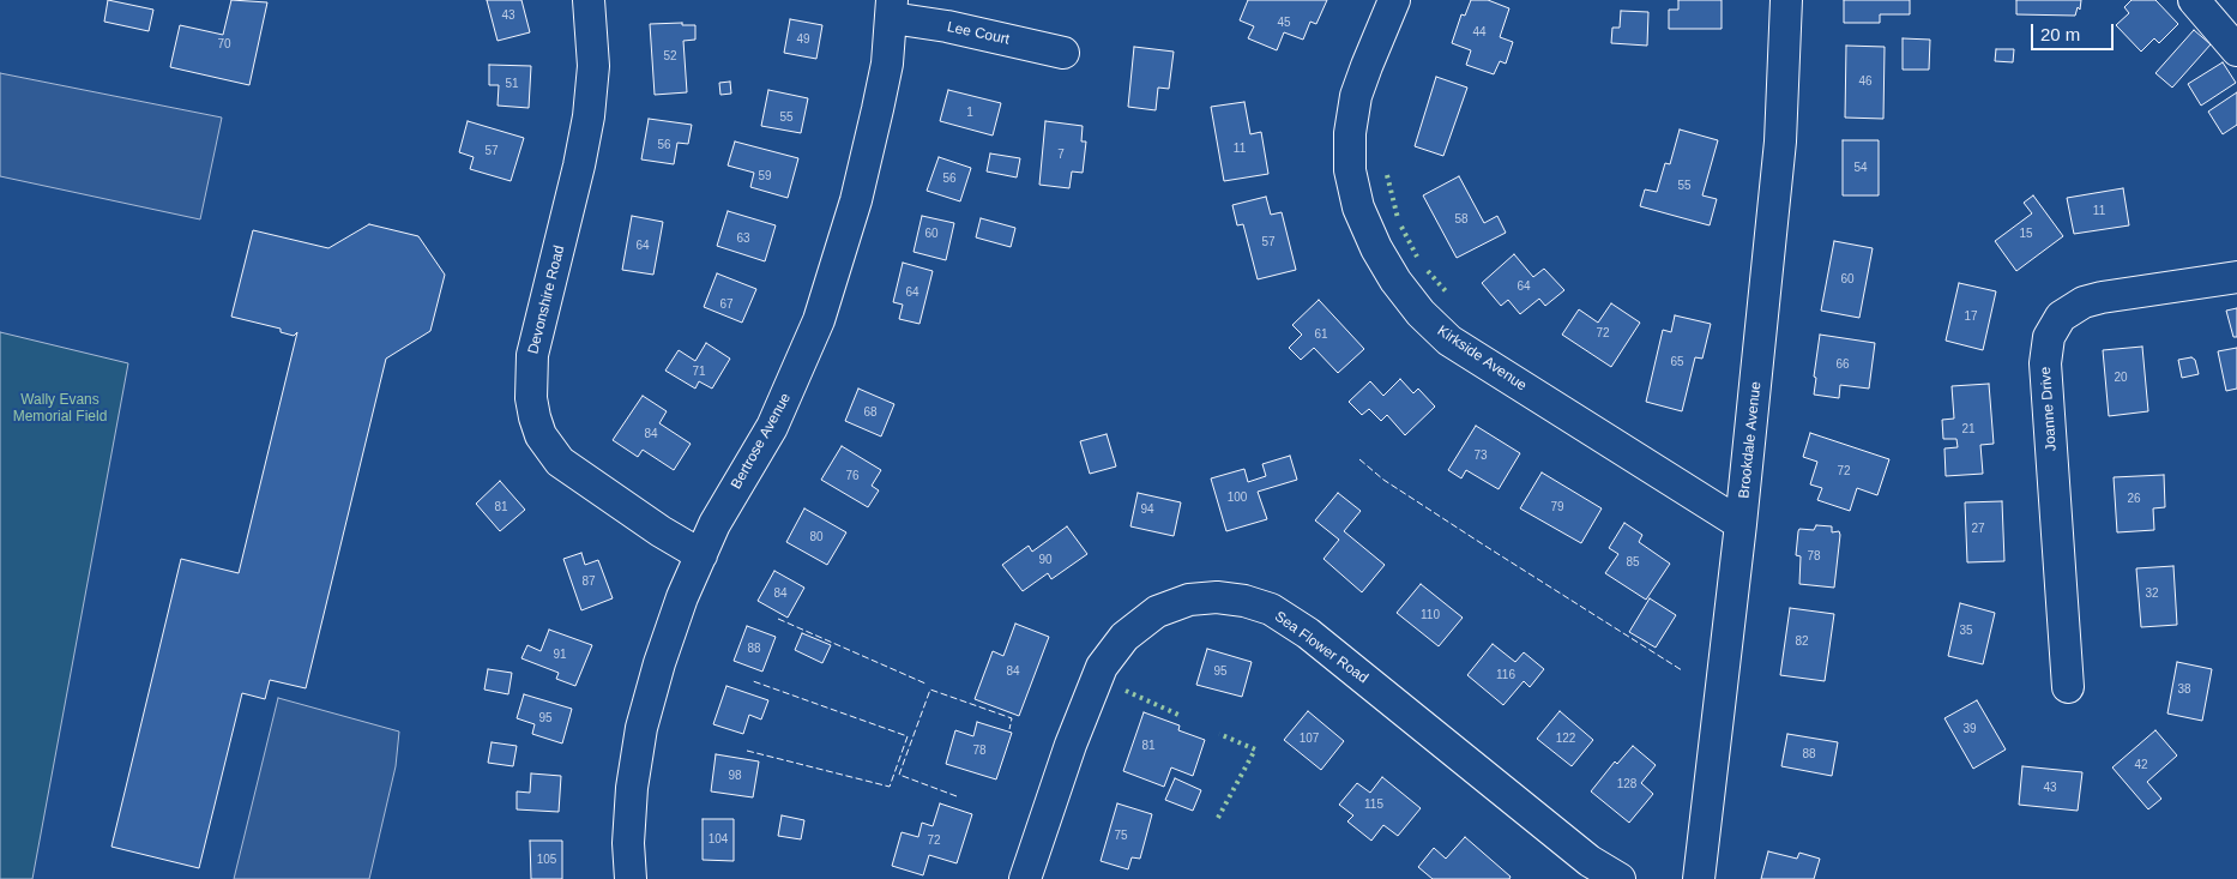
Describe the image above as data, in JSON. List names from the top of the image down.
{
  "streets": {
    "street": [
      "Lee Court",
      "Devonshire Road",
      "Kirkside Avenue",
      "Joanne Drive",
      "Brookdale Avenue",
      "Bertrose Avenue",
      "Sea Flower Road"
    ]
  },
  "crossings": [
    ["Lee Court", "Bertrose Avenue"],
    ["Devonshire Road", "Bertrose Avenue"],
    ["Kirkside Avenue", "Brookdale Avenue"]
  ],
  "parks": ["Wally Evans Memorial Field"],
  "house_numbers": [
    "43",
    "45",
    "44",
    "49",
    "70",
    "52",
    "46",
    "51",
    "1",
    "55",
    "56",
    "11",
    "57",
    "7",
    "54",
    "59",
    "56",
    "55",
    "11",
    "58",
    "60",
    "15",
    "63",
    "57",
    "64",
    "60",
    "64",
    "64",
    "67",
    "17",
    "72",
    "61",
    "65",
    "66",
    "71",
    "20",
    "68",
    "21",
    "84",
    "73",
    "72",
    "76",
    "100",
    "26",
    "81",
    "79",
    "94",
    "27",
    "80",
    "78",
    "90",
    "85",
    "87",
    "84",
    "32",
    "110",
    "35",
    "82",
    "88",
    "91",
    "84",
    "95",
    "116",
    "38",
    "95",
    "39",
    "107",
    "122",
    "81",
    "78",
    "88",
    "42",
    "98",
    "128",
    "43",
    "115",
    "75",
    "104",
    "72",
    "105"
  ],
  "scale_bar": "20 m"
}
